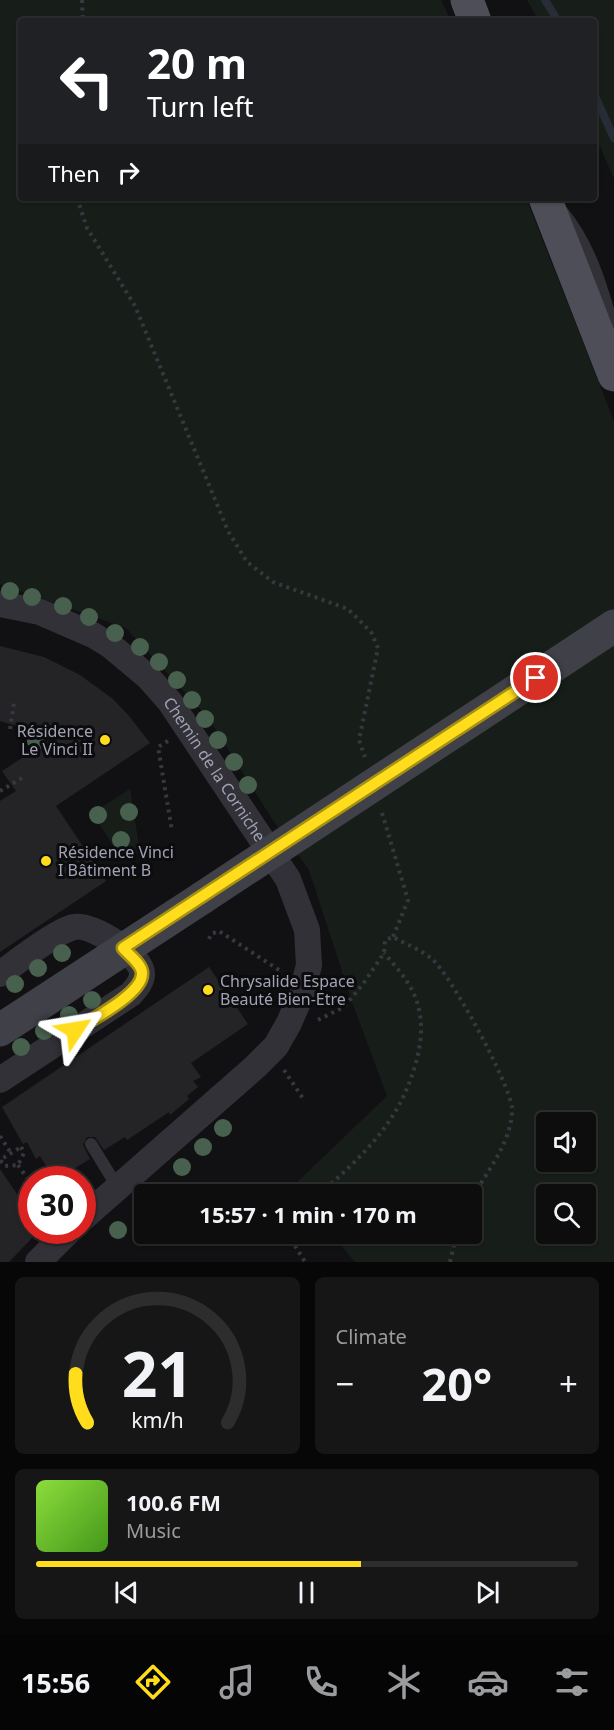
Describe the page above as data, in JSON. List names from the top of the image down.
{
  "streets": {
    "street": ["Chemin de la Corniche"]
  },
  "places": ["Résidence Le Vinci II", "Résidence Vinci I Bâtiment B", "Chrysalide Espace Beauté Bien-Etre"],
  "page": {
    "turn": ["20 m", "Turn left"],
    "then": "Then",
    "limit": "30",
    "trip": "15:57 · 1 min · 170 m",
    "tile": "Climate",
    "heat": ["−", "20°", "+"],
    "song": ["100.6 FM", "Music"],
    "tabs": "15:56",
    "gauge": ["21", "km/h"]
  }
}
